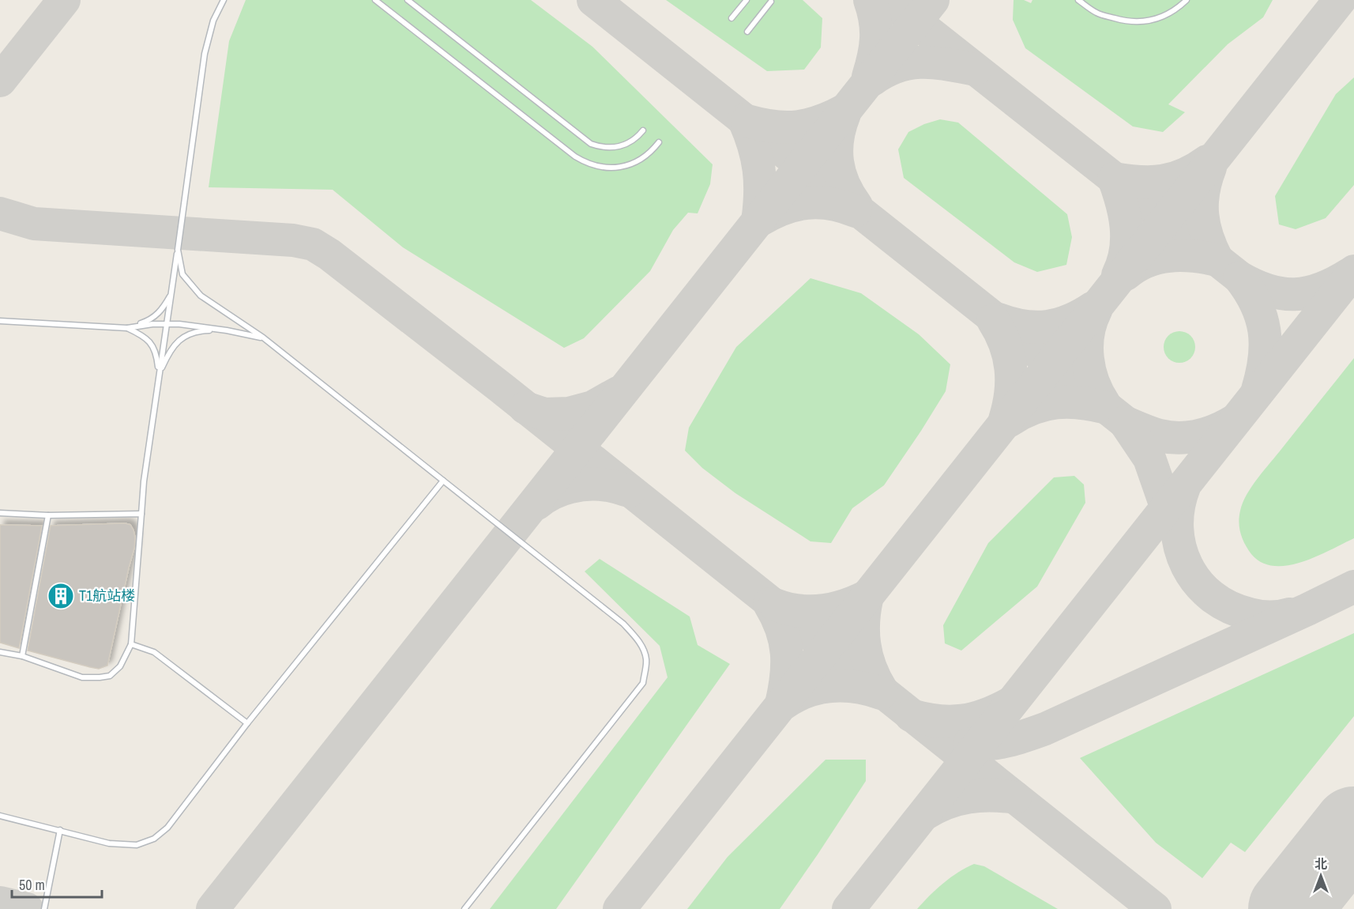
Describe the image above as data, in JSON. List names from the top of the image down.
{
  "places": {
    "building": ["T1航站楼"]
  },
  "scale_bar": "50 m",
  "north": "top"
}
